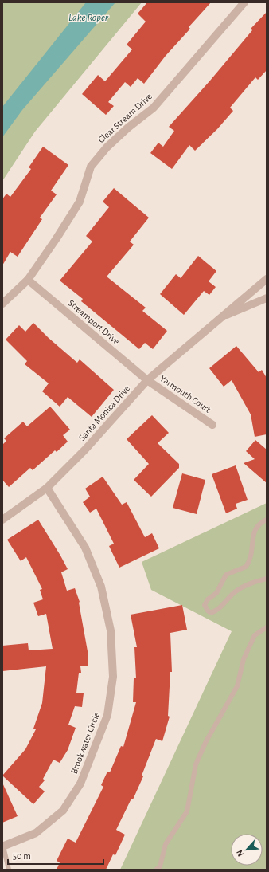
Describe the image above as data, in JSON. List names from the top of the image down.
{
  "streets": {
    "street": [
      "Clear Stream Drive",
      "Streamport Drive",
      "Yarmouth Court",
      "Santa Monica Drive",
      "Brookwater Circle"
    ]
  },
  "crossings": [
    ["Clear Stream Drive", "Streamport Drive"],
    ["Streamport Drive", "Yarmouth Court"],
    ["Streamport Drive", "Santa Monica Drive"],
    ["Yarmouth Court", "Santa Monica Drive"],
    ["Santa Monica Drive", "Brookwater Circle"]
  ],
  "water": ["Lake Roper"],
  "scale_bar": "50 m",
  "north": "bottom left"
}
